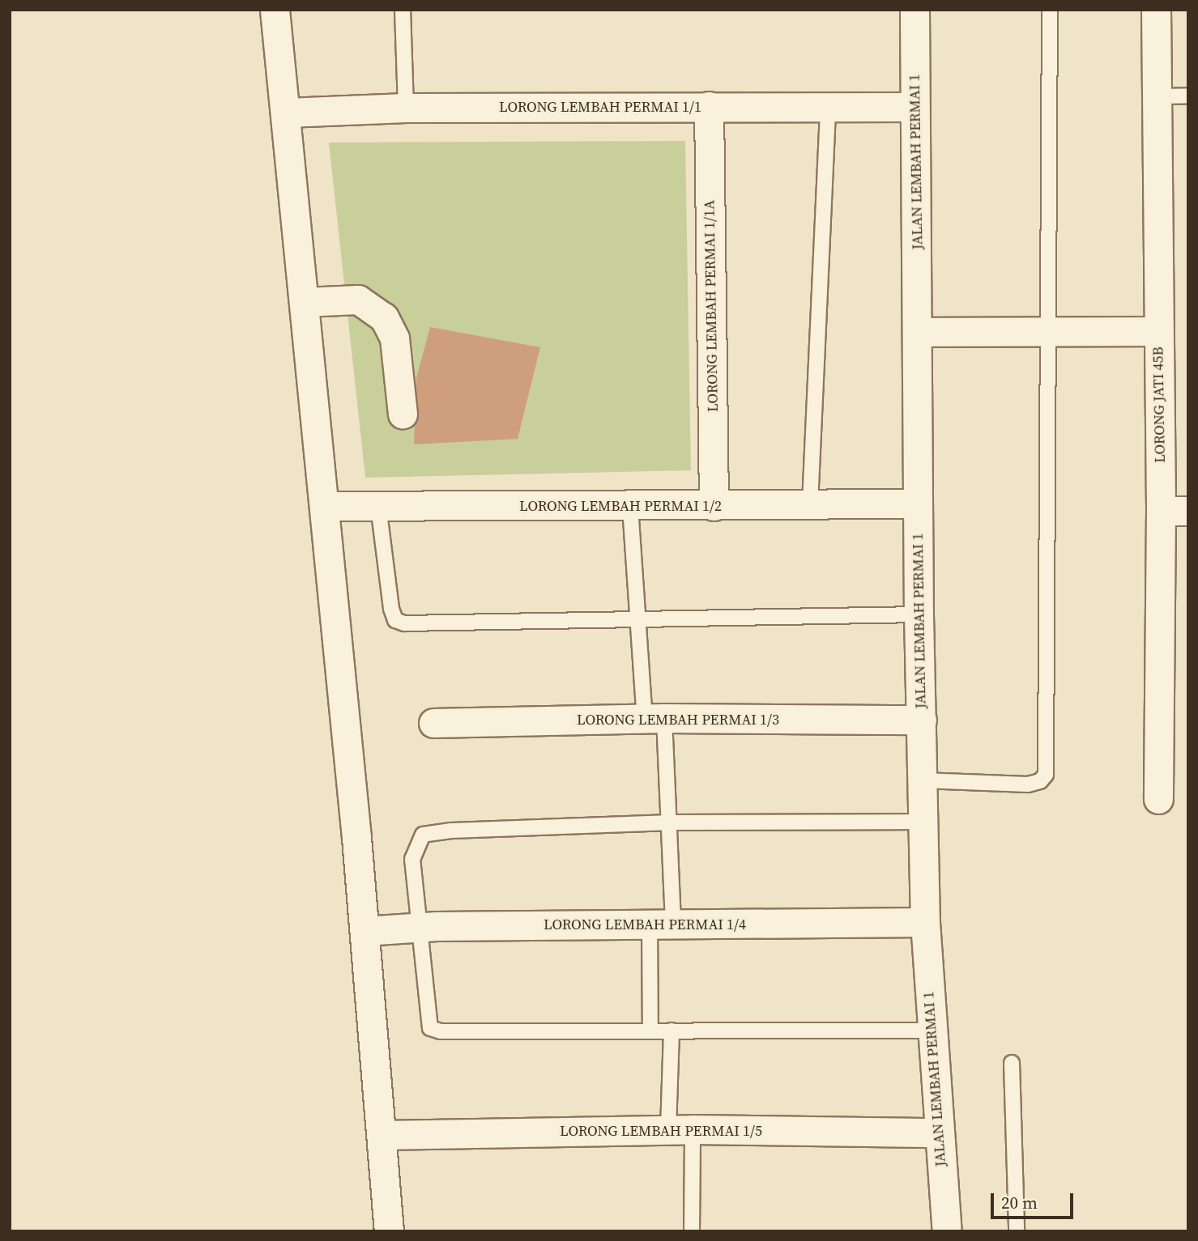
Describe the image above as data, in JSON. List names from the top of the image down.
{
  "streets": {
    "street": [
      "LORONG LEMBAH PERMAI 1/1",
      "JALAN LEMBAH PERMAI 1",
      "LORONG LEMBAH PERMAI 1/1A",
      "LORONG JATI 45B",
      "LORONG LEMBAH PERMAI 1/2",
      "LORONG LEMBAH PERMAI 1/3",
      "LORONG LEMBAH PERMAI 1/4",
      "LORONG LEMBAH PERMAI 1/5"
    ]
  },
  "crossings": [
    ["LORONG LEMBAH PERMAI 1/1", "JALAN LEMBAH PERMAI 1"],
    ["LORONG LEMBAH PERMAI 1/1", "LORONG LEMBAH PERMAI 1/1A"],
    ["JALAN LEMBAH PERMAI 1", "LORONG LEMBAH PERMAI 1/2"],
    ["JALAN LEMBAH PERMAI 1", "LORONG LEMBAH PERMAI 1/3"],
    ["JALAN LEMBAH PERMAI 1", "LORONG LEMBAH PERMAI 1/4"],
    ["JALAN LEMBAH PERMAI 1", "LORONG LEMBAH PERMAI 1/5"],
    ["LORONG LEMBAH PERMAI 1/1A", "LORONG LEMBAH PERMAI 1/2"]
  ],
  "scale_bar": "20 m"
}
